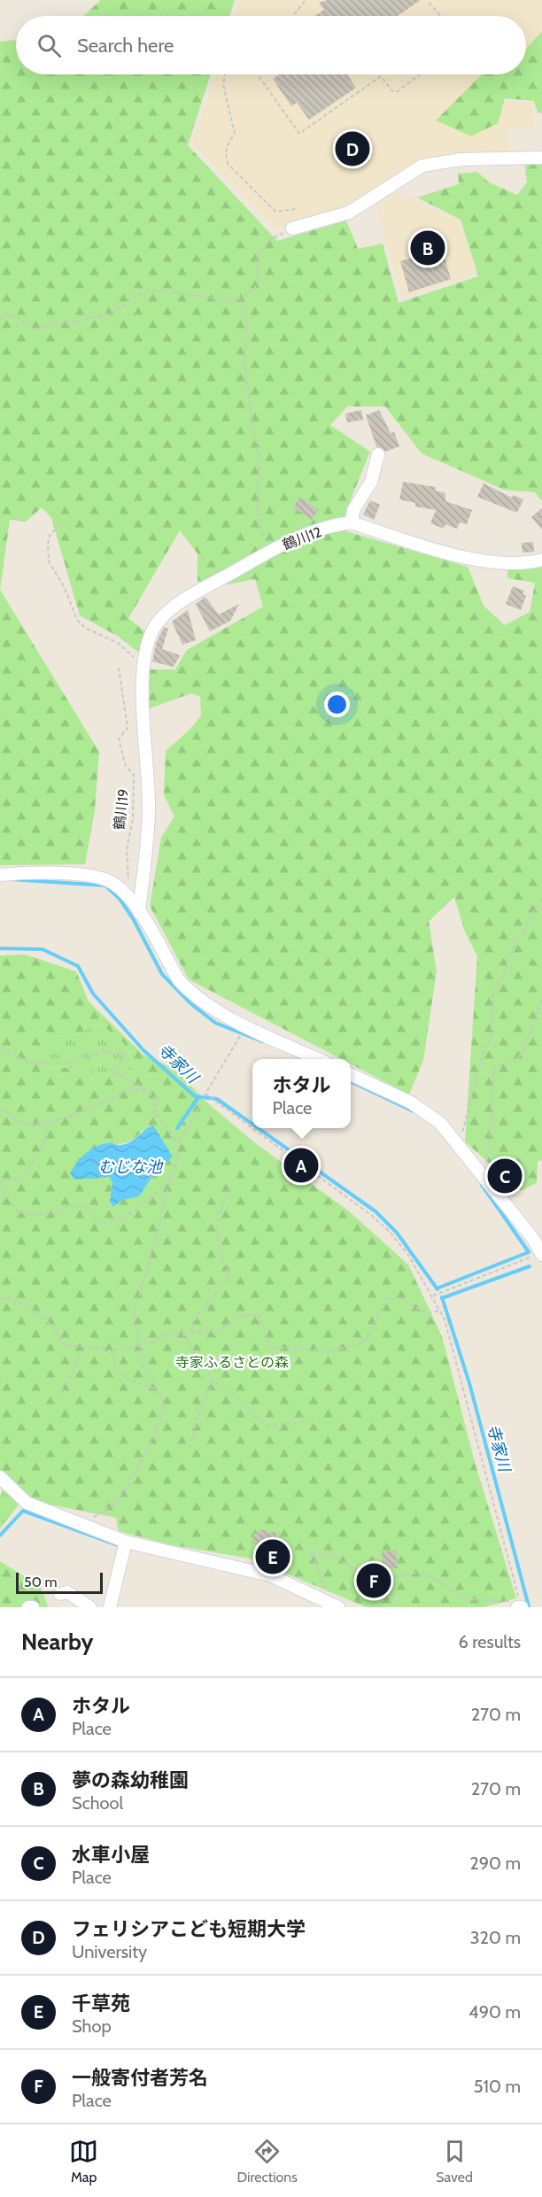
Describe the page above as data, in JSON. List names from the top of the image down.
{
  "streets": {
    "street": ["鶴川12"],
    "path": ["鶴川19"]
  },
  "water": ["寺家川", "むじな池"],
  "parks": ["寺家ふるさとの森"],
  "scale_bar": "50 m",
  "page": {
    "search": "Search here",
    "pins": [
      "D",
      "B",
      "A",
      "C",
      "E",
      "F"
    ],
    "popup": ["ホタル", "Place"],
    "scale": "50 m",
    "heading": ["Nearby", "6 results"],
    "list": [
      {
        "mark": "A",
        "name": "ホタル",
        "note": "Place",
        "value": "270 m"
      },
      {
        "mark": "B",
        "name": "夢の森幼稚園",
        "note": "School",
        "value": "270 m"
      },
      {
        "mark": "C",
        "name": "水車小屋",
        "note": "Place",
        "value": "290 m"
      },
      {
        "mark": "D",
        "name": "フェリシアこども短期大学",
        "note": "University",
        "value": "320 m"
      },
      {
        "mark": "E",
        "name": "千草苑",
        "note": "Shop",
        "value": "490 m"
      },
      {
        "mark": "F",
        "name": "一般寄付者芳名",
        "note": "Place",
        "value": "510 m"
      }
    ],
    "nav": ["Map", "Directions", "Saved"]
  }
}
